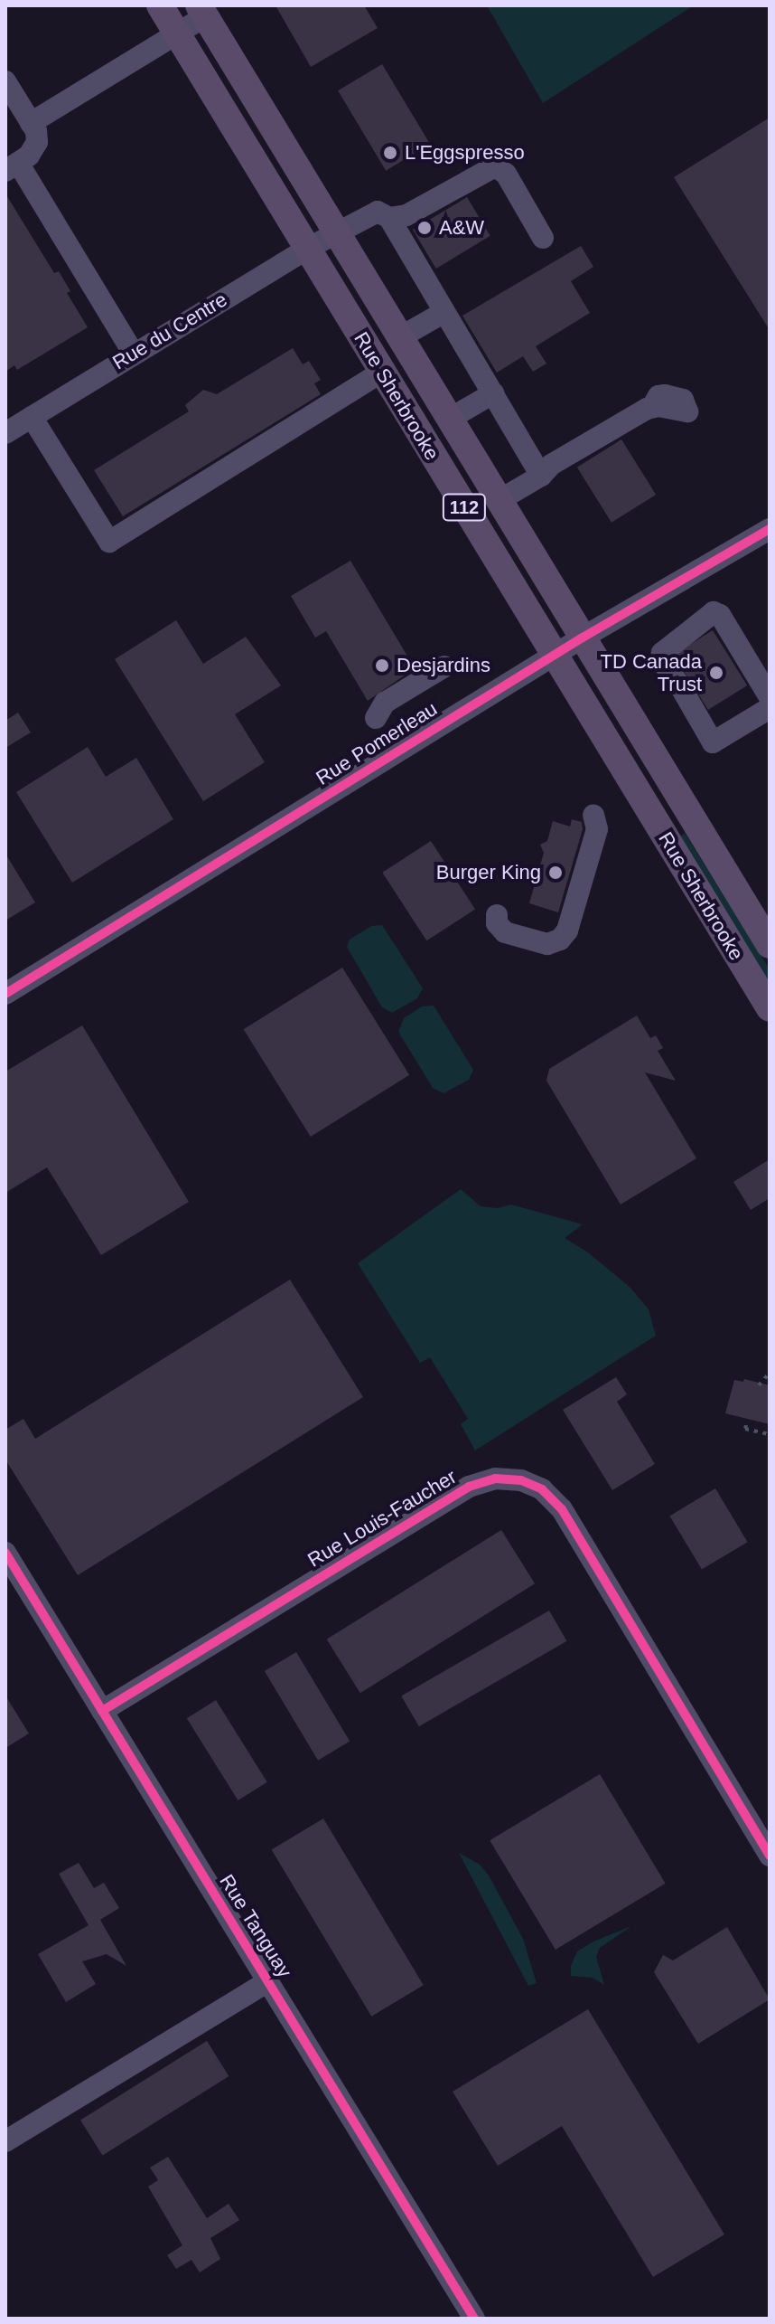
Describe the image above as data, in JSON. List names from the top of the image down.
{
  "streets": {
    "main road": ["Rue Sherbrooke", "112"],
    "street": [
      "Rue du Centre",
      "Rue Pomerleau",
      "Rue Louis-Faucher",
      "Rue Tanguay"
    ]
  },
  "crossings": [
    ["Rue du Centre", "Rue Sherbrooke"],
    ["Rue Sherbrooke", "Rue Pomerleau"],
    ["Rue Louis-Faucher", "Rue Tanguay"]
  ],
  "places": [
    "L'Eggspresso",
    "A&W",
    "Desjardins",
    "TD Canada Trust",
    "Burger King"
  ]
}
